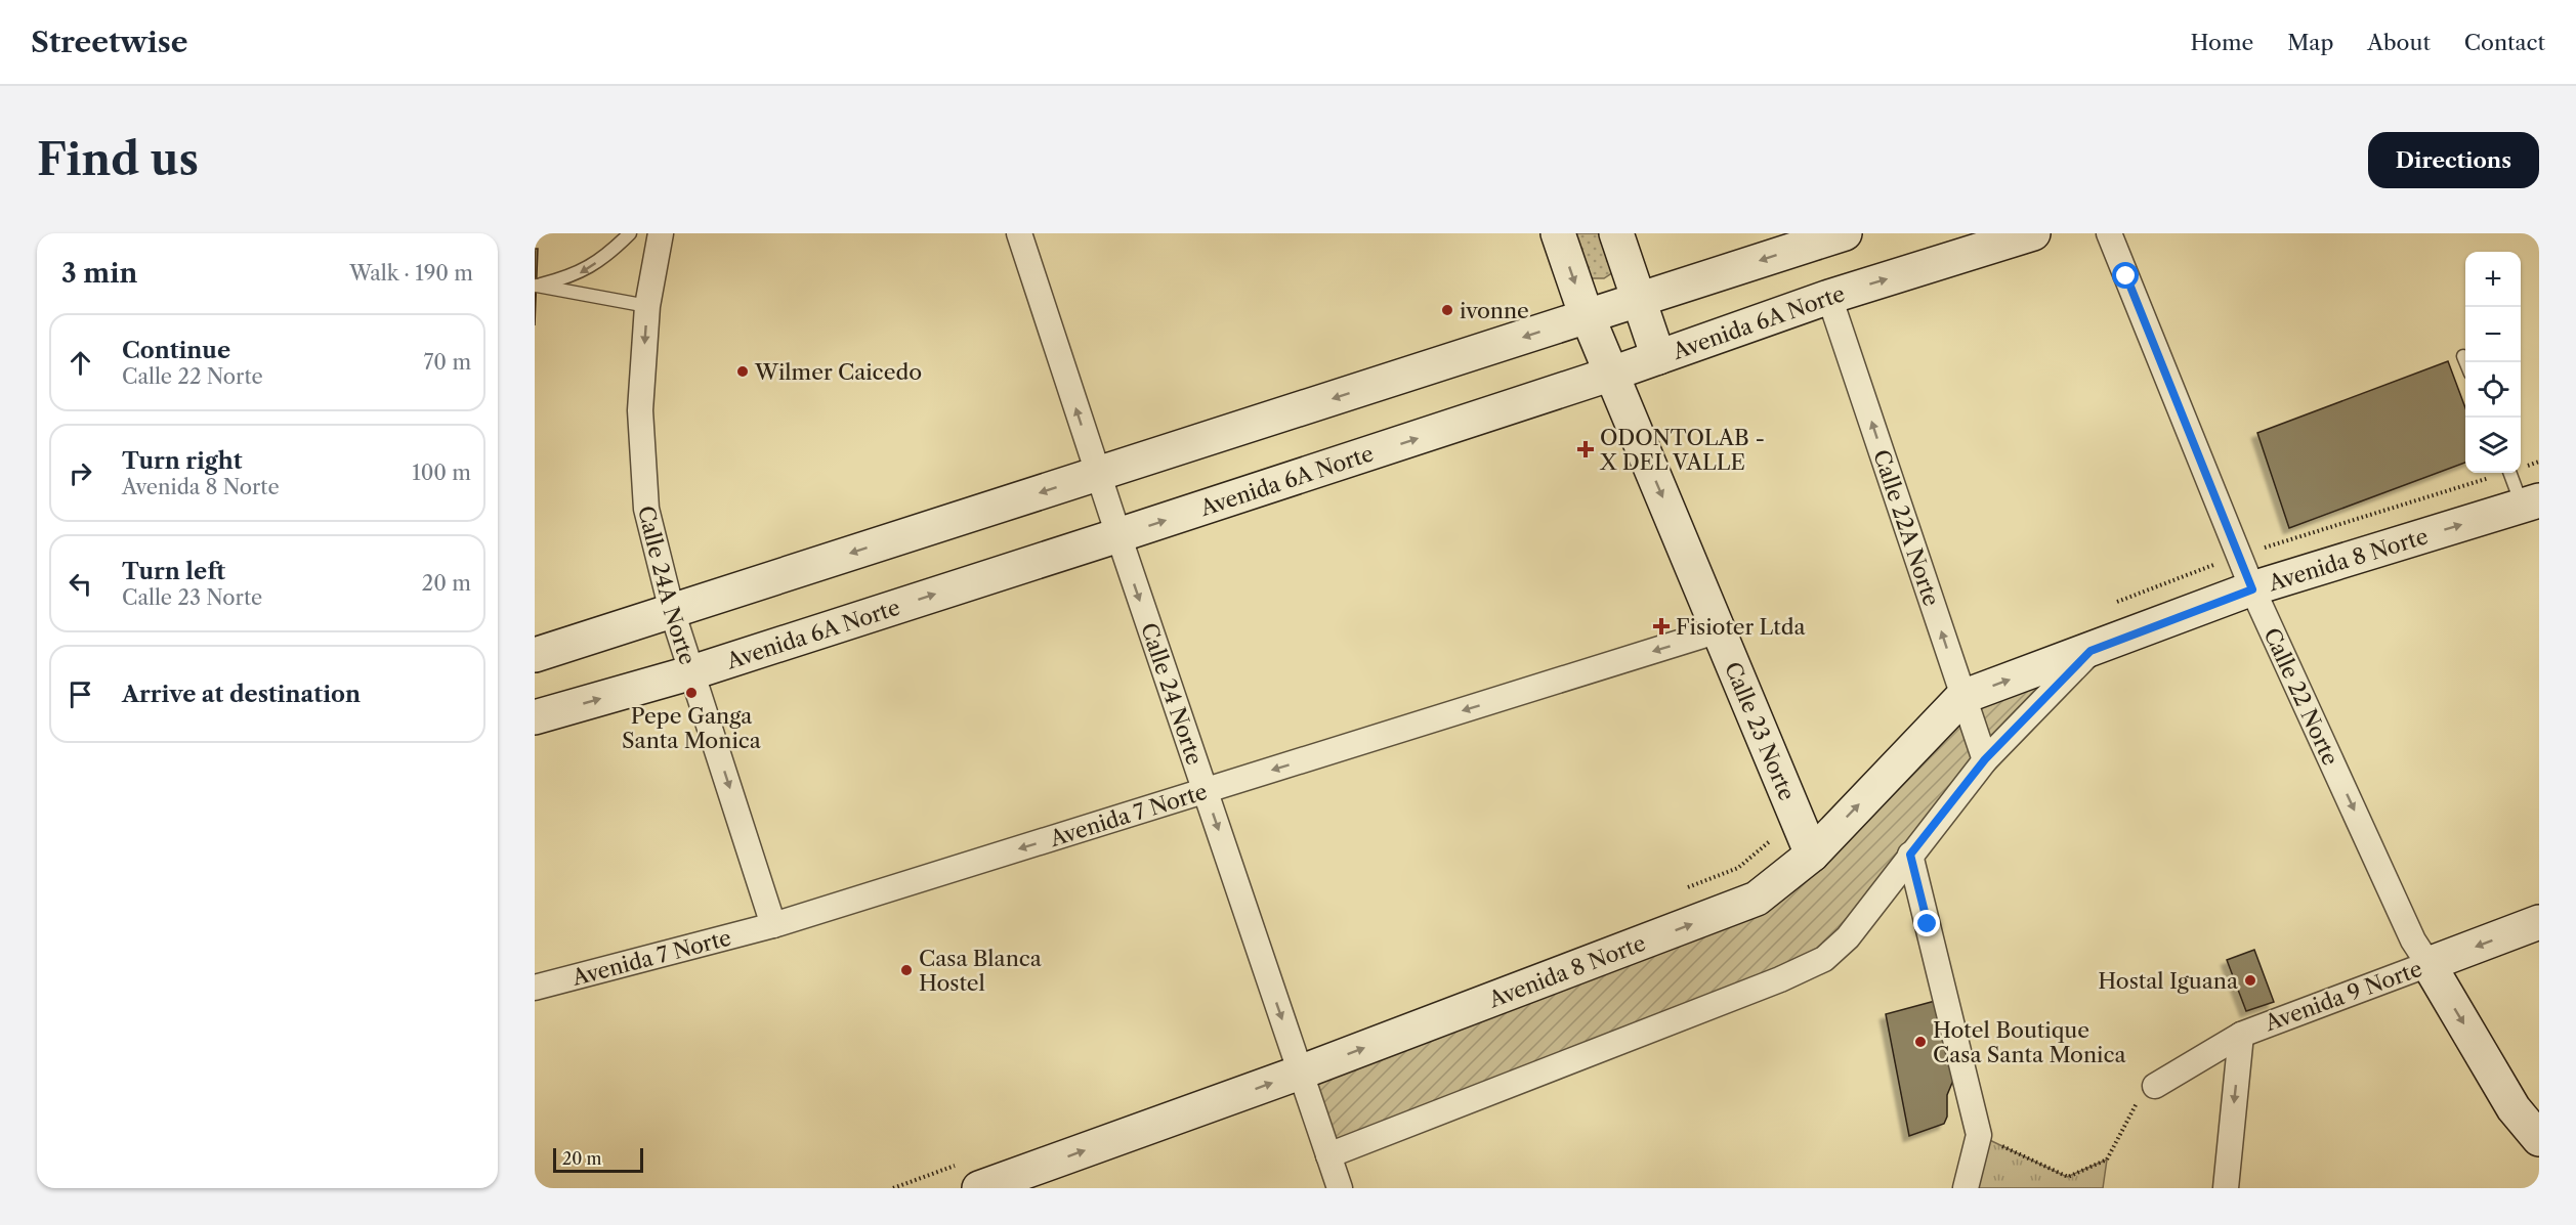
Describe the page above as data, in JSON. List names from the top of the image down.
{
  "streets": {
    "street": [
      "Avenida 6A Norte",
      "Calle 22A Norte",
      "Avenida 8 Norte",
      "Calle 24A Norte",
      "Calle 24 Norte",
      "Calle 22 Norte",
      "Calle 23 Norte",
      "Avenida 7 Norte",
      "Avenida 9 Norte"
    ]
  },
  "crossings": [
    ["Avenida 6A Norte", "Calle 22A Norte"],
    ["Avenida 6A Norte", "Calle 24A Norte"],
    ["Avenida 6A Norte", "Calle 24 Norte"],
    ["Avenida 6A Norte", "Calle 23 Norte"],
    ["Calle 22A Norte", "Avenida 8 Norte"],
    ["Avenida 8 Norte", "Calle 24 Norte"],
    ["Avenida 8 Norte", "Calle 22 Norte"],
    ["Avenida 8 Norte", "Calle 23 Norte"],
    ["Calle 24A Norte", "Avenida 7 Norte"],
    ["Calle 24 Norte", "Avenida 7 Norte"],
    ["Calle 22 Norte", "Avenida 9 Norte"],
    ["Calle 23 Norte", "Avenida 7 Norte"]
  ],
  "one_way": [
    "Calle 22A Norte",
    "Calle 24A Norte",
    "Calle 22 Norte",
    "Calle 23 Norte",
    "Avenida 7 Norte"
  ],
  "places": {
    "other": [
      "ivonne",
      "Wilmer Caicedo",
      "Pepe Ganga Santa Monica",
      "Casa Blanca Hostel",
      "Hostal Iguana",
      "Hotel Boutique Casa Santa Monica"
    ],
    "health": ["ODONTOLAB - X DEL VALLE", "Fisioter Ltda"]
  },
  "scale_bar": "20 m",
  "page": {
    "header": "Streetwise",
    "nav": [
      "Home",
      "Map",
      "About",
      "Contact"
    ],
    "buttons": "Directions",
    "title": "Find us",
    "heading": ["3 min", "Walk · 190 m"],
    "map_buttons": ["+", "−"],
    "list": [
      ["Continue", "Calle 22 Norte", "70 m"],
      ["Turn right", "Avenida 8 Norte", "100 m"],
      ["Turn left", "Calle 23 Norte", "20 m"],
      "Arrive at destination"
    ],
    "scale": "20 m"
  }
}
